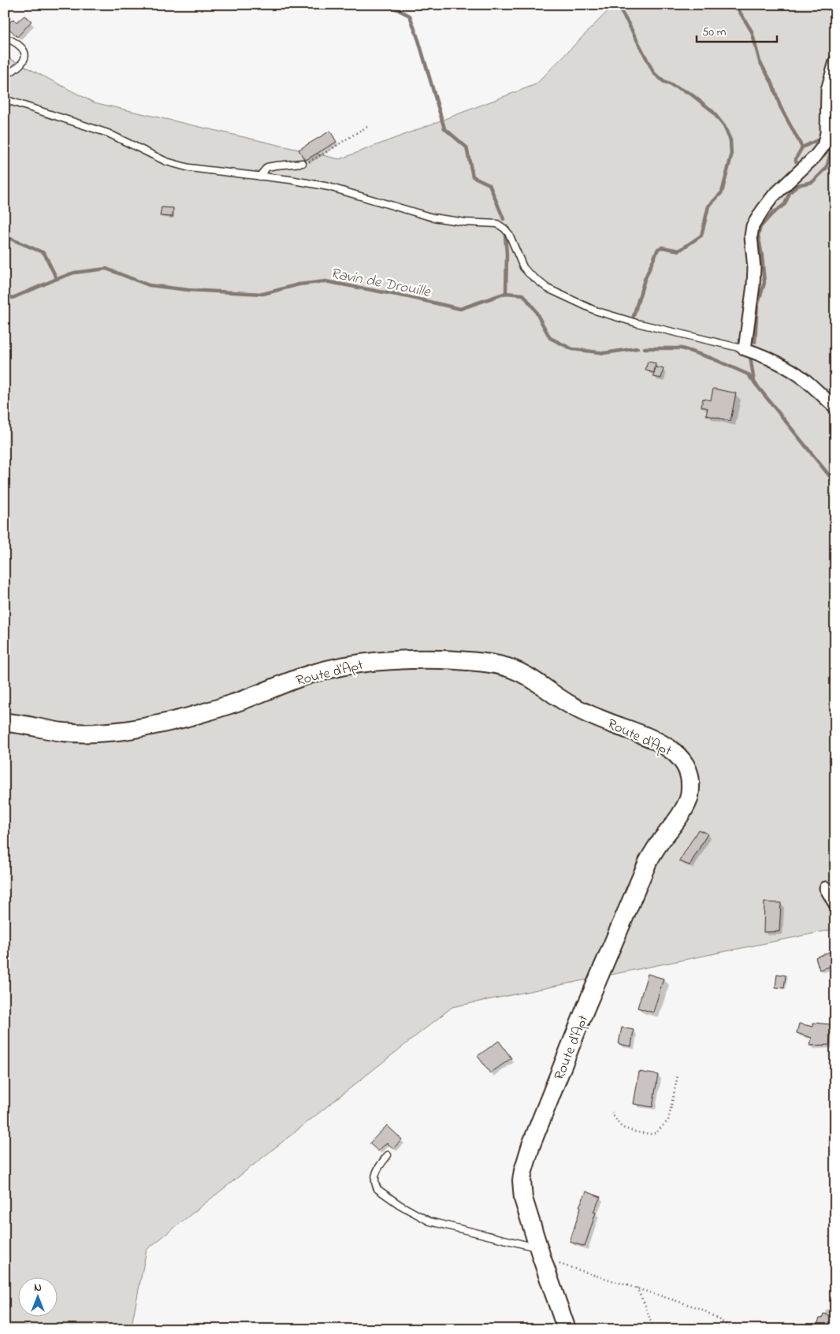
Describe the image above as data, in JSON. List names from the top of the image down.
{
  "streets": {
    "main road": ["Route d'Apt"]
  },
  "water": ["Ravin de Drouille"],
  "scale_bar": "50 m",
  "north": "top"
}
